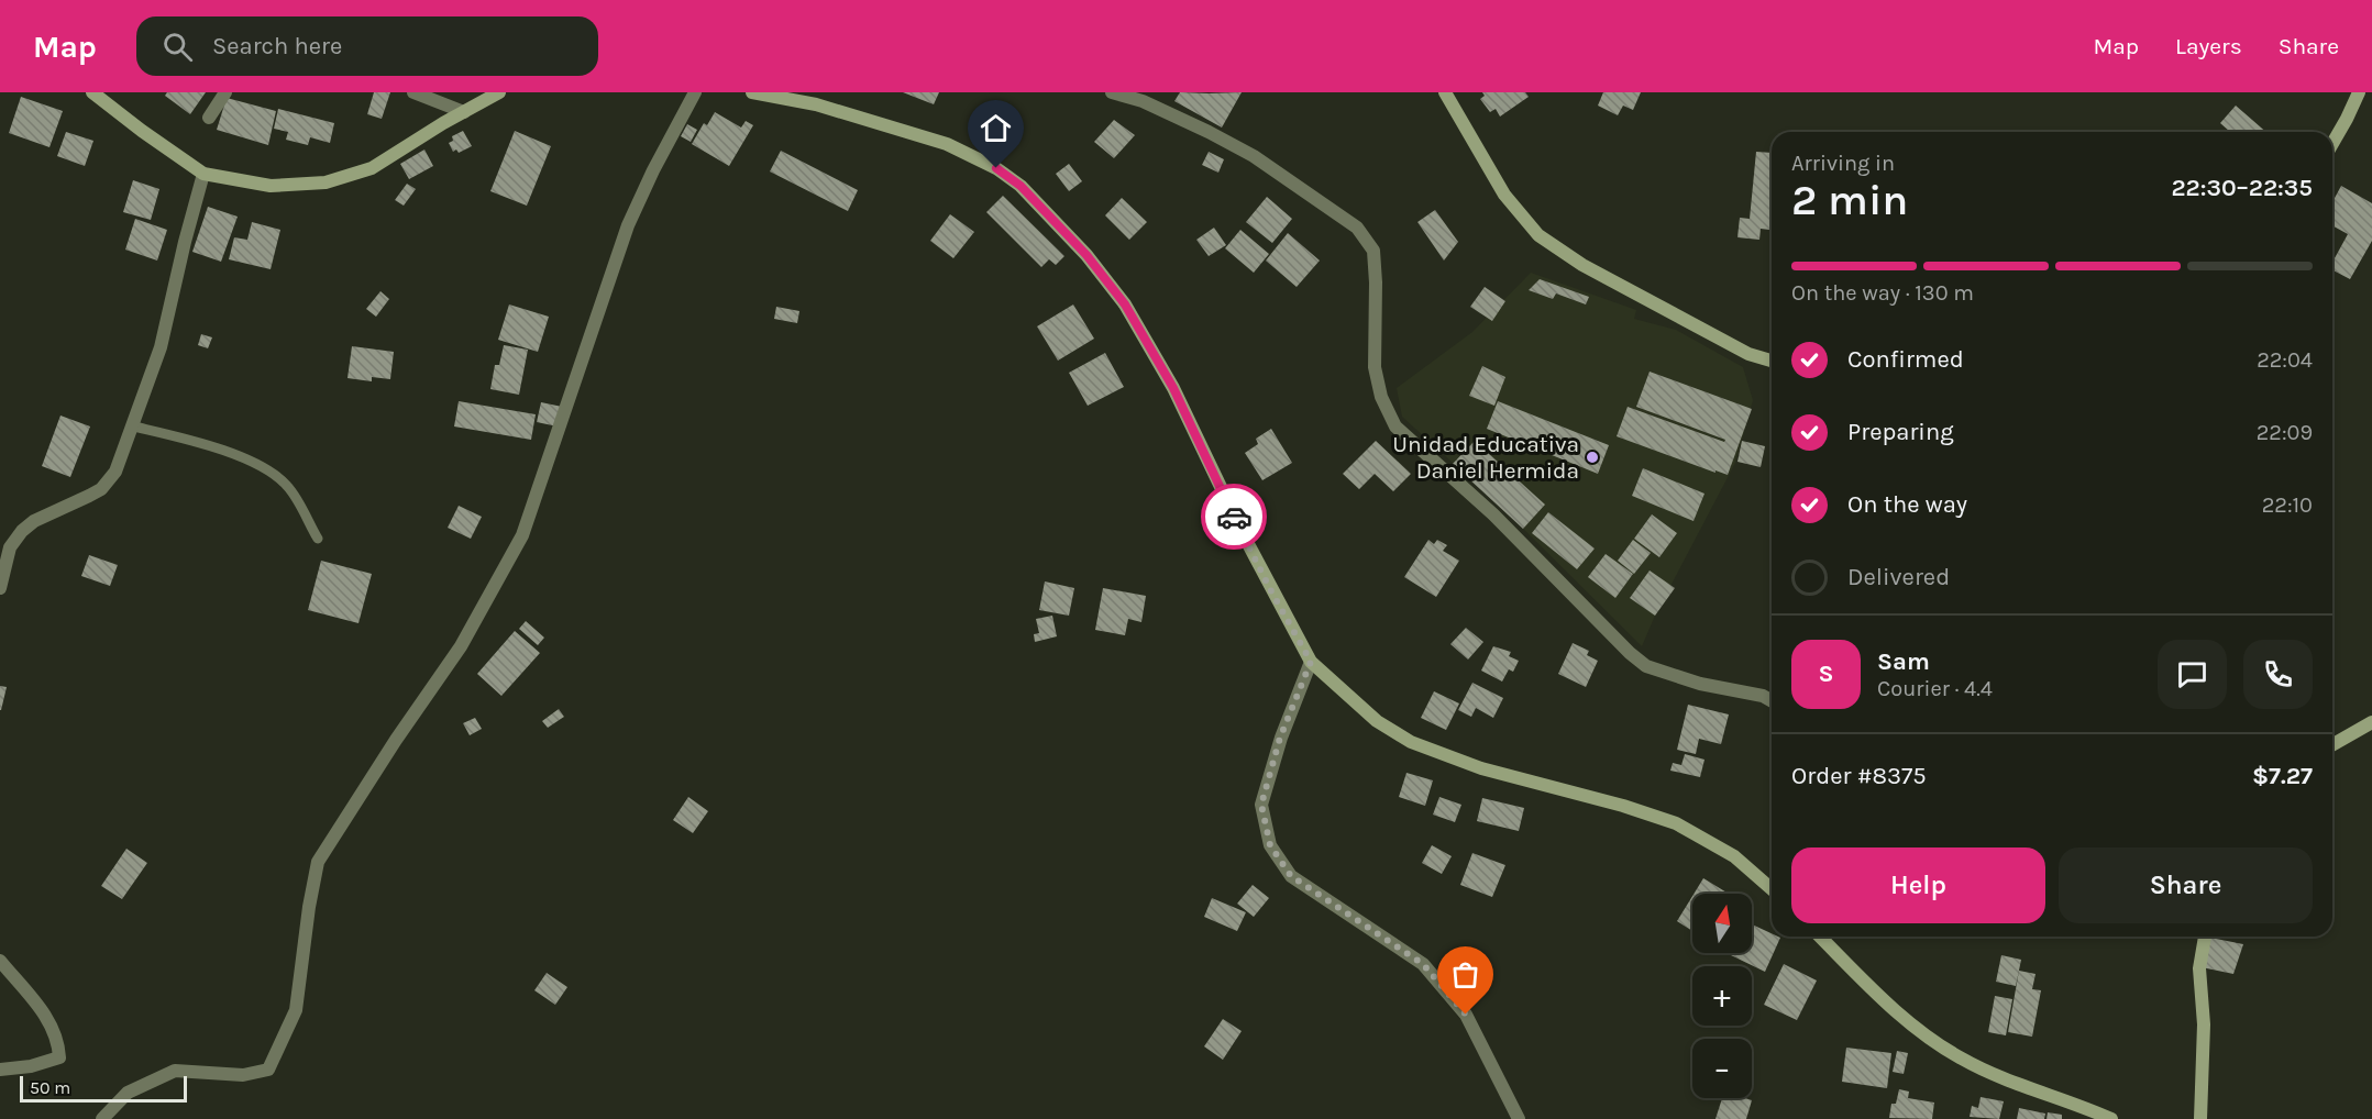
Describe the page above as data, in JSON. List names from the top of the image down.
{
  "places": ["Unidad Educativa Daniel Hermida"],
  "scale_bar": "50 m",
  "north": "top",
  "page": {
    "header": "Map",
    "search": "Search here",
    "nav": ["Map", "Layers", "Share"],
    "heading": ["2 min", "Arriving in", "22:30–22:35"],
    "panel": [
      "Sam",
      "Courier · 4.4",
      "Order #8375",
      "$7.27"
    ],
    "bar": "On the way · 130 m",
    "list": [
      ["Confirmed", "22:04"],
      ["Preparing", "22:09"],
      ["On the way", "22:10"],
      "Delivered"
    ],
    "round": "S",
    "buttons": ["Help", "Share"],
    "map_buttons": ["+", "−"],
    "scale": "50 m"
  }
}
